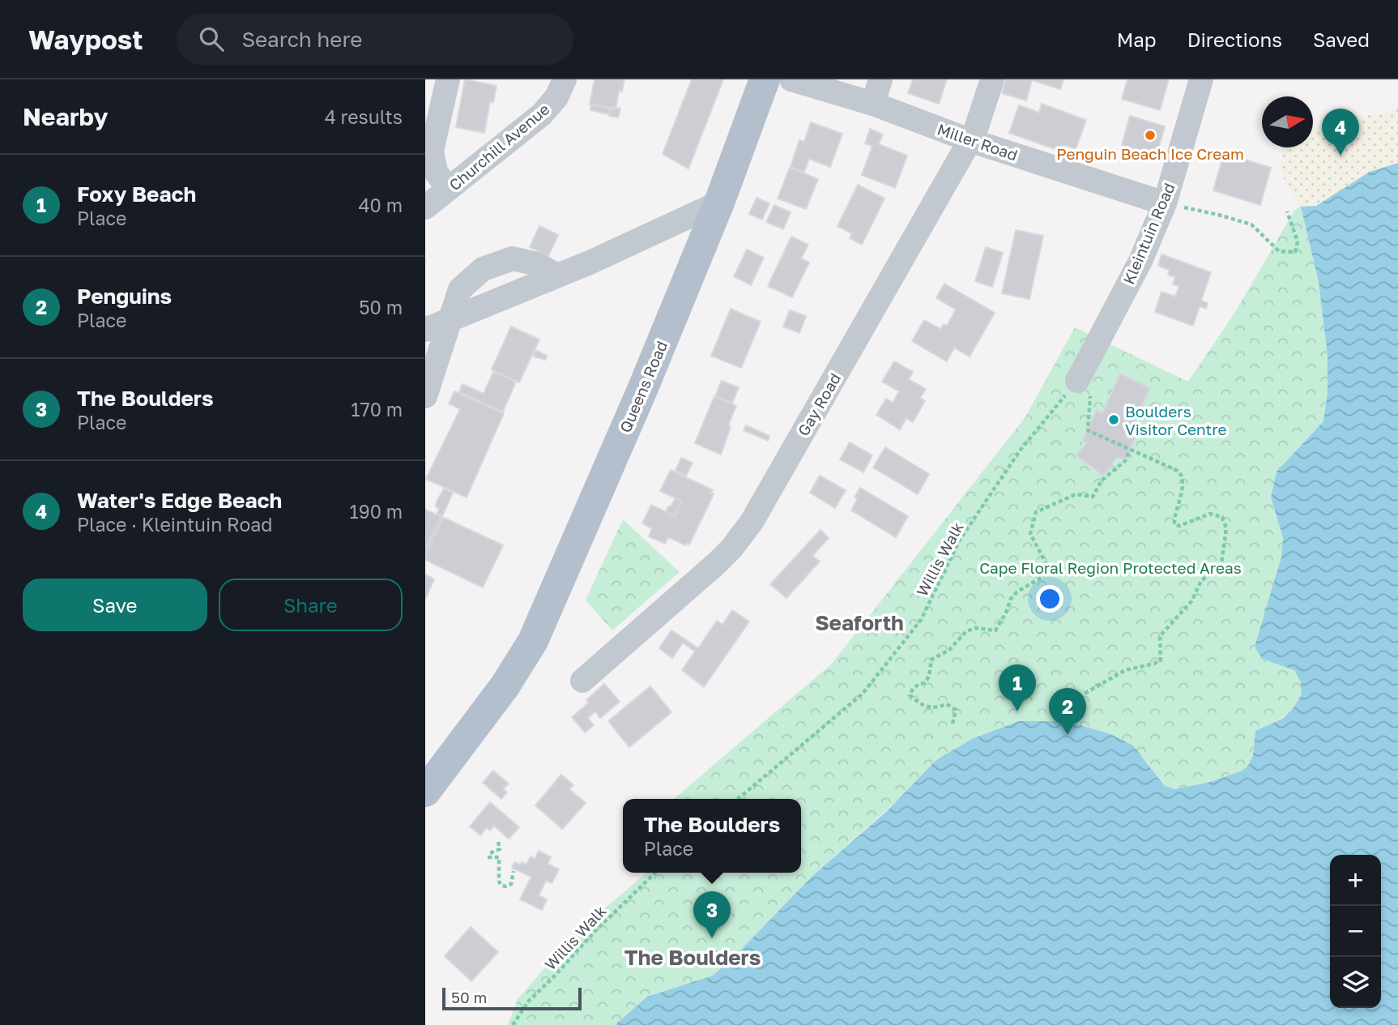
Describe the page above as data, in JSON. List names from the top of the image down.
{
  "streets": {
    "main road": ["Queens Road"],
    "street": [
      "Miller Road",
      "Churchill Avenue",
      "Kleintuin Road",
      "Gay Road"
    ],
    "path": ["Willis Walk"]
  },
  "crossings": [
    ["Miller Road", "Kleintuin Road"],
    ["Miller Road", "Gay Road"],
    ["Kleintuin Road", "Willis Walk"]
  ],
  "districts": ["Seaforth", "The Boulders"],
  "parks": ["Cape Floral Region Protected Areas"],
  "places": ["Penguin Beach Ice Cream", "Boulders Visitor Centre"],
  "scale_bar": "50 m",
  "north": "right",
  "page": {
    "header": "Waypost",
    "search": "Search here",
    "nav": ["Map", "Directions", "Saved"],
    "heading": ["Nearby", "4 results"],
    "pins": [
      "4",
      "1",
      "2",
      "3"
    ],
    "list": [
      {
        "mark": "1",
        "name": "Foxy Beach",
        "note": "Place",
        "value": "40 m"
      },
      {
        "mark": "2",
        "name": "Penguins",
        "note": "Place",
        "value": "50 m"
      },
      {
        "mark": "3",
        "name": "The Boulders",
        "note": "Place",
        "value": "170 m"
      },
      {
        "mark": "4",
        "name": "Water's Edge Beach",
        "note": "Place · Kleintuin Road",
        "value": "190 m"
      }
    ],
    "buttons": ["Save", "Share"],
    "popup": ["The Boulders", "Place"],
    "map_buttons": ["+", "−"],
    "scale": "50 m"
  }
}
